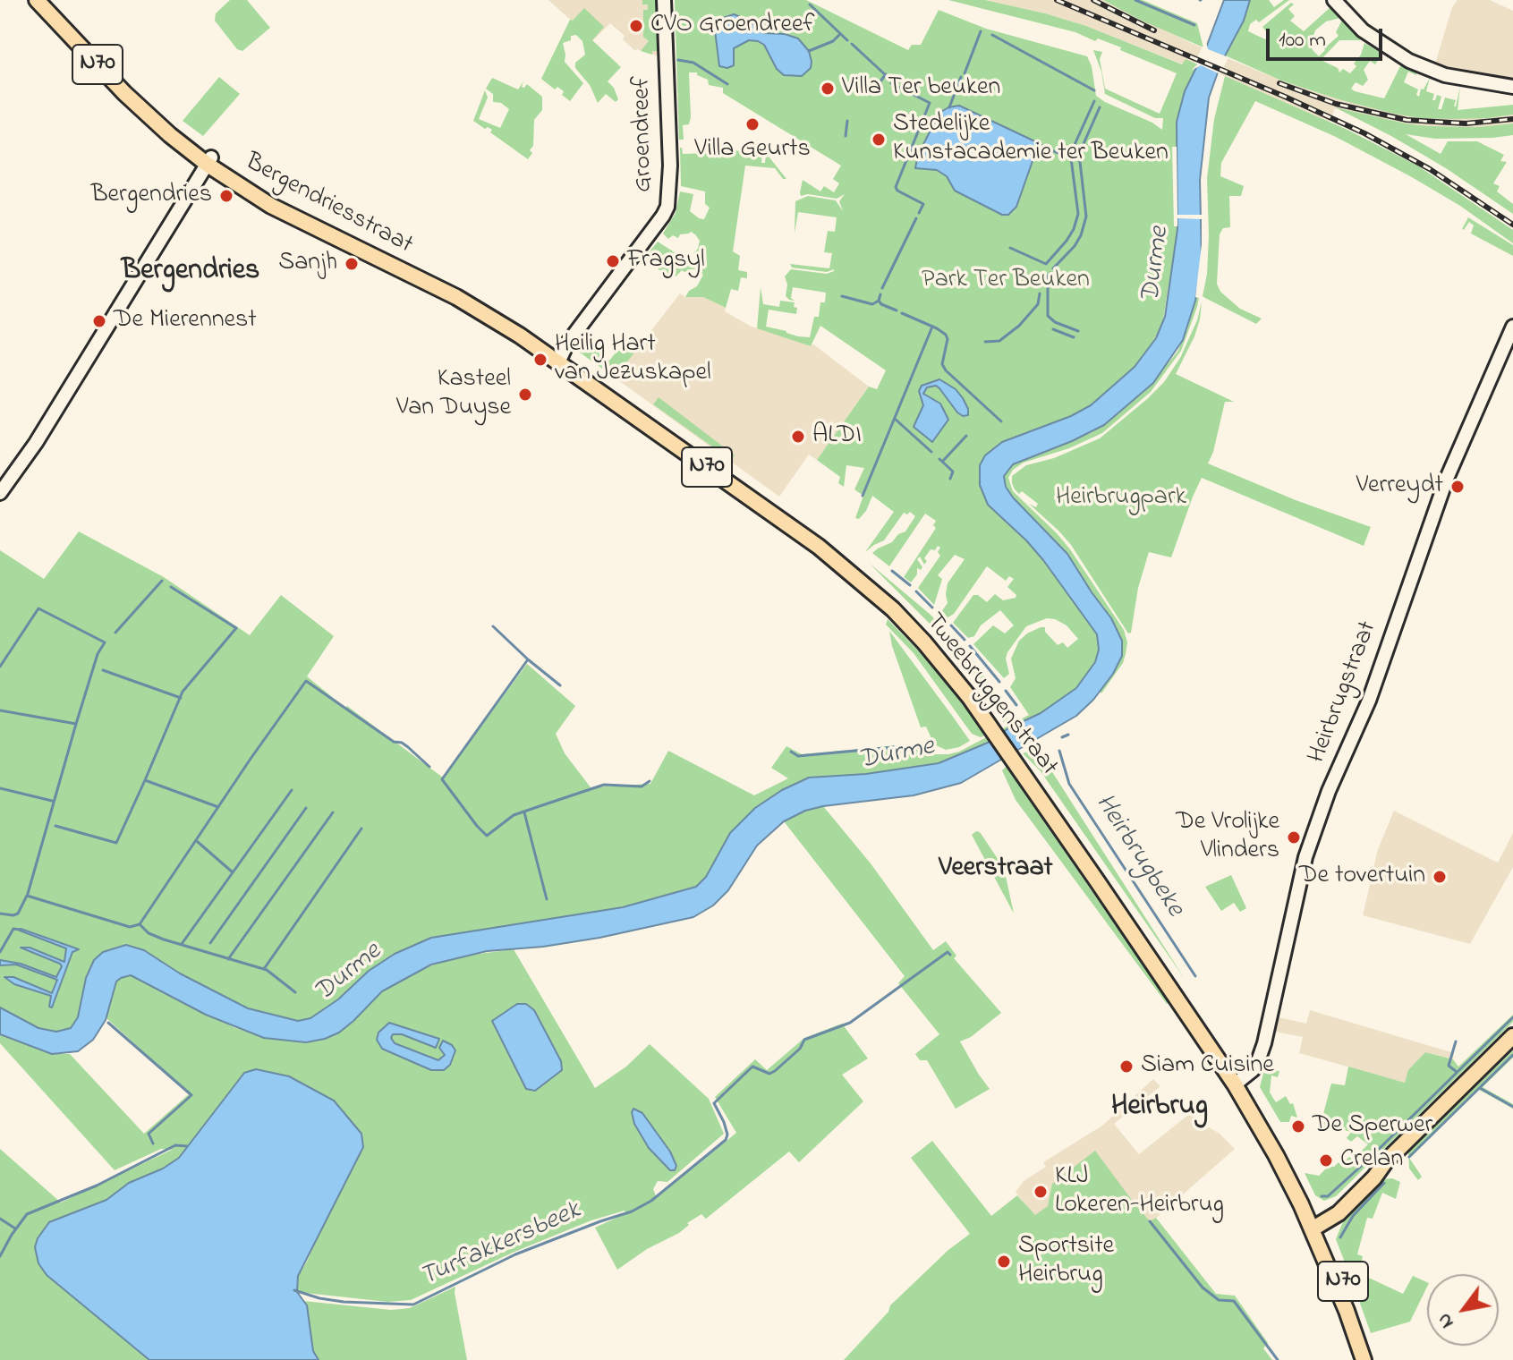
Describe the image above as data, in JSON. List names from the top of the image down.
{
  "streets": {
    "main road": ["N70", "Bergendriesstraat", "Tweebruggenstraat"],
    "street": ["Groendreef", "Heirbrugstraat"]
  },
  "crossings": [
    ["N70", "Heirbrugstraat"],
    ["N70", "Tweebruggenstraat"],
    ["Groendreef", "Bergendriesstraat"],
    ["Groendreef", "Tweebruggenstraat"],
    ["Bergendriesstraat", "Tweebruggenstraat"],
    ["Heirbrugstraat", "Tweebruggenstraat"]
  ],
  "districts": ["Bergendries", "Veerstraat", "Heirbrug"],
  "water": ["Durme", "Heirbrugbeke", "Turfakkersbeek"],
  "parks": ["Park Ter Beuken", "Heirbrugpark"],
  "places": [
    "CVO Groendreef",
    "Villa Ter beuken",
    "Villa Geurts",
    "Stedelijke Kunstacademie ter Beuken",
    "Bergendries",
    "Fragsyl",
    "Sanjh",
    "De Mierennest",
    "Heilig Hart van Jezuskapel",
    "Kasteel Van Duyse",
    "ALDI",
    "Verreydt",
    "De Vrolijke Vlinders",
    "De tovertuin",
    "Siam Cuisine",
    "De Sperwer",
    "Crelan",
    "KLJ Lokeren-Heirbrug",
    "Sportsite Heirbrug"
  ],
  "scale_bar": "100 m",
  "north": "bottom left"
}
